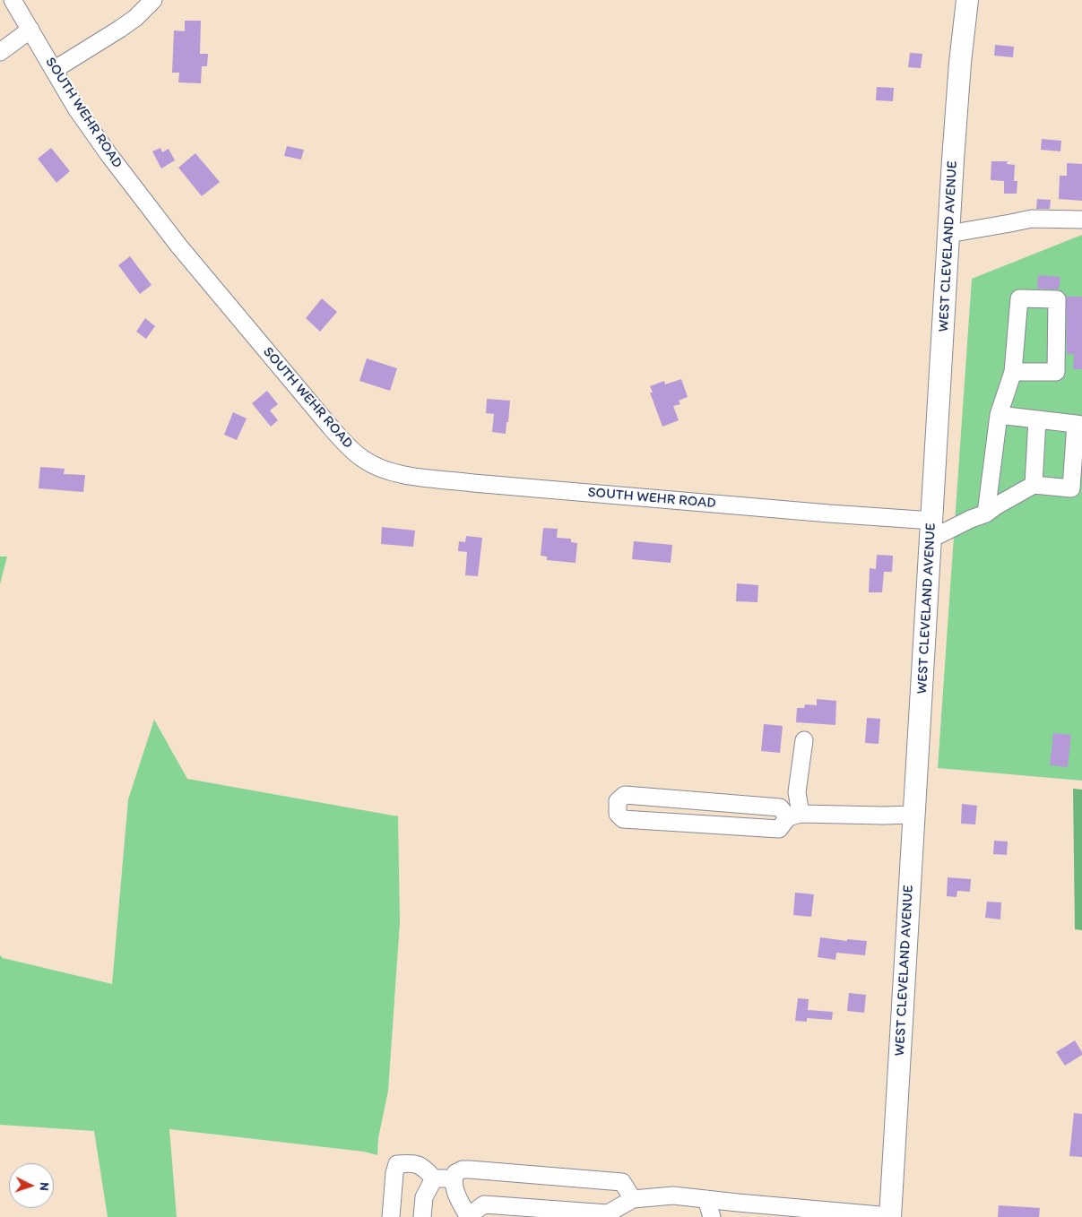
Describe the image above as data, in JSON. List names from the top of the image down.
{
  "streets": {
    "main road": ["WEST CLEVELAND AVENUE"],
    "street": ["SOUTH WEHR ROAD"]
  },
  "crossings": [
    ["SOUTH WEHR ROAD", "WEST CLEVELAND AVENUE"]
  ],
  "north": "right"
}
